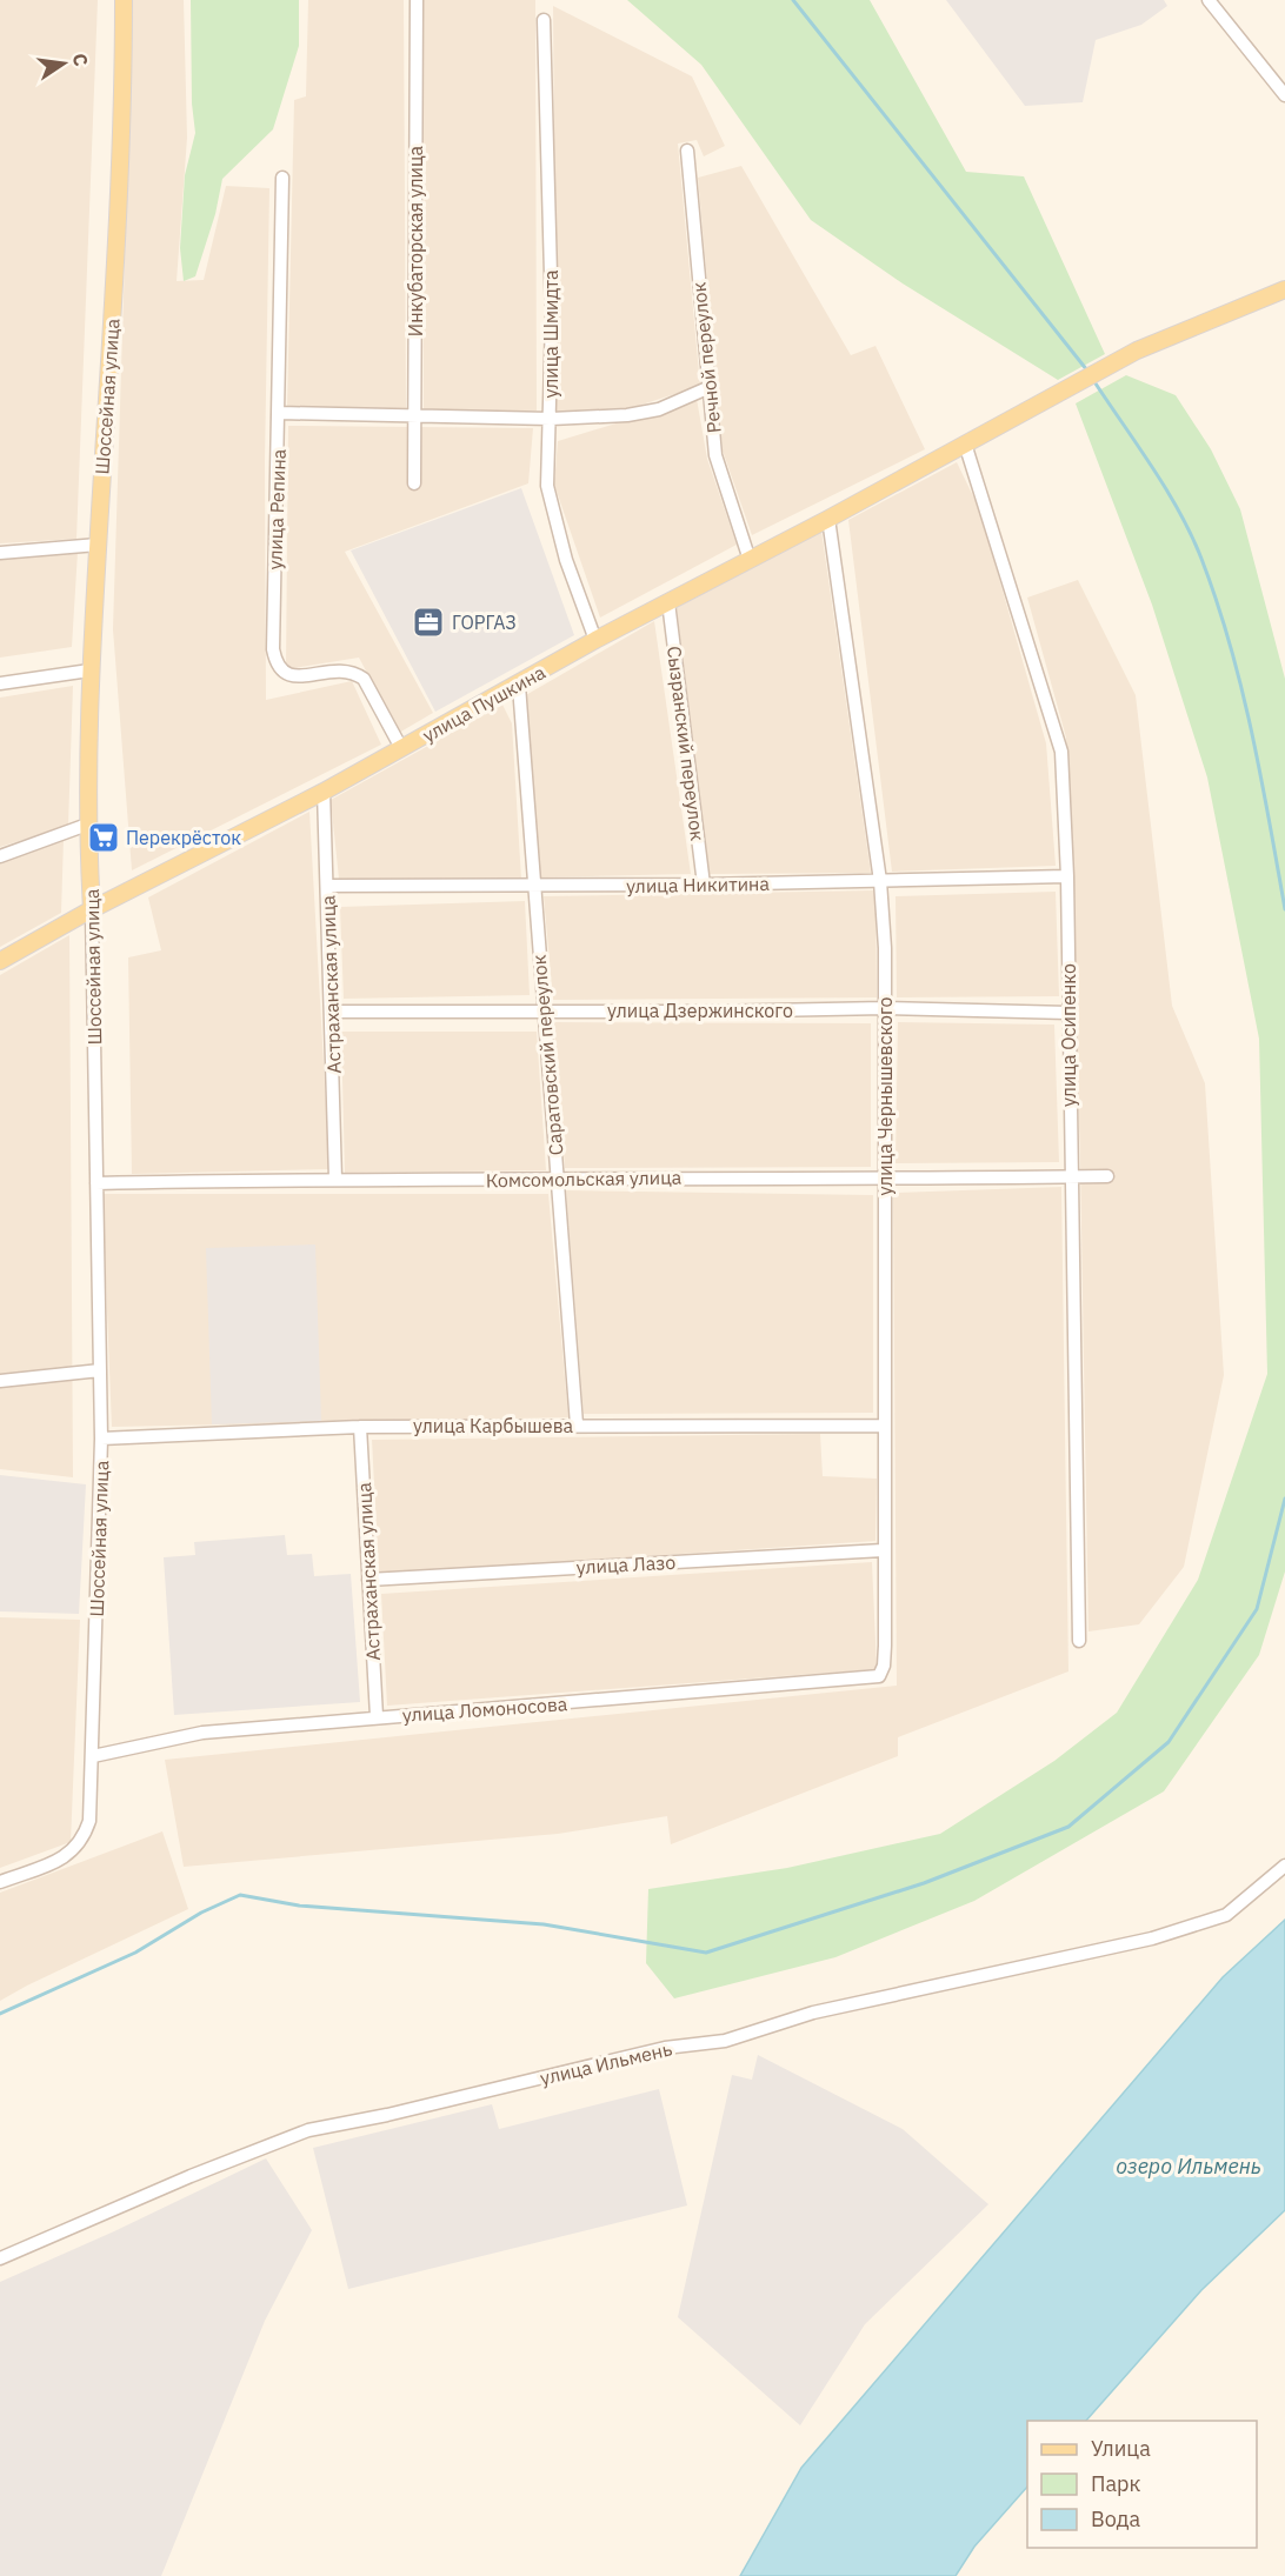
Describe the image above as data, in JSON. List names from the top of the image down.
{
  "streets": {
    "main road": ["Шоссейная улица", "улица Пушкина"],
    "street": [
      "Инкубаторская улица",
      "улица Шмидта",
      "Речной переулок",
      "улица Репина",
      "Сызранский переулок",
      "улица Никитина",
      "Астраханская улица",
      "улица Дзержинского",
      "улица Осипенко",
      "Саратовский переулок",
      "улица Чернышевского",
      "Комсомольская улица",
      "улица Карбышева",
      "улица Лазо",
      "улица Ломоносова",
      "улица Ильмень"
    ]
  },
  "crossings": [
    ["улица Шмидта", "улица Пушкина"],
    ["Речной переулок", "улица Пушкина"],
    ["Шоссейная улица", "улица Пушкина"],
    ["Шоссейная улица", "Комсомольская улица"],
    ["Шоссейная улица", "улица Карбышева"],
    ["Шоссейная улица", "улица Ломоносова"],
    ["улица Репина", "улица Пушкина"],
    ["улица Пушкина", "Сызранский переулок"],
    ["улица Пушкина", "Астраханская улица"],
    ["улица Пушкина", "улица Осипенко"],
    ["улица Пушкина", "Саратовский переулок"],
    ["улица Пушкина", "улица Чернышевского"],
    ["Сызранский переулок", "улица Никитина"],
    ["улица Никитина", "Астраханская улица"],
    ["улица Никитина", "улица Осипенко"],
    ["улица Никитина", "Саратовский переулок"],
    ["улица Никитина", "улица Чернышевского"],
    ["Астраханская улица", "улица Дзержинского"],
    ["Астраханская улица", "Комсомольская улица"],
    ["Астраханская улица", "улица Карбышева"],
    ["Астраханская улица", "улица Лазо"],
    ["Астраханская улица", "улица Ломоносова"],
    ["улица Дзержинского", "улица Осипенко"],
    ["улица Дзержинского", "Саратовский переулок"],
    ["улица Дзержинского", "улица Чернышевского"],
    ["улица Осипенко", "Комсомольская улица"],
    ["Саратовский переулок", "Комсомольская улица"],
    ["Саратовский переулок", "улица Карбышева"],
    ["улица Чернышевского", "Комсомольская улица"],
    ["улица Чернышевского", "улица Карбышева"],
    ["улица Чернышевского", "улица Лазо"],
    ["улица Чернышевского", "улица Ломоносова"]
  ],
  "water": ["озеро Ильмень"],
  "places": {
    "office": ["ГОРГАЗ"],
    "supermarket": ["Перекрёсток"]
  },
  "legend": ["Улица", "Парк", "Вода"],
  "north": "right"
}
